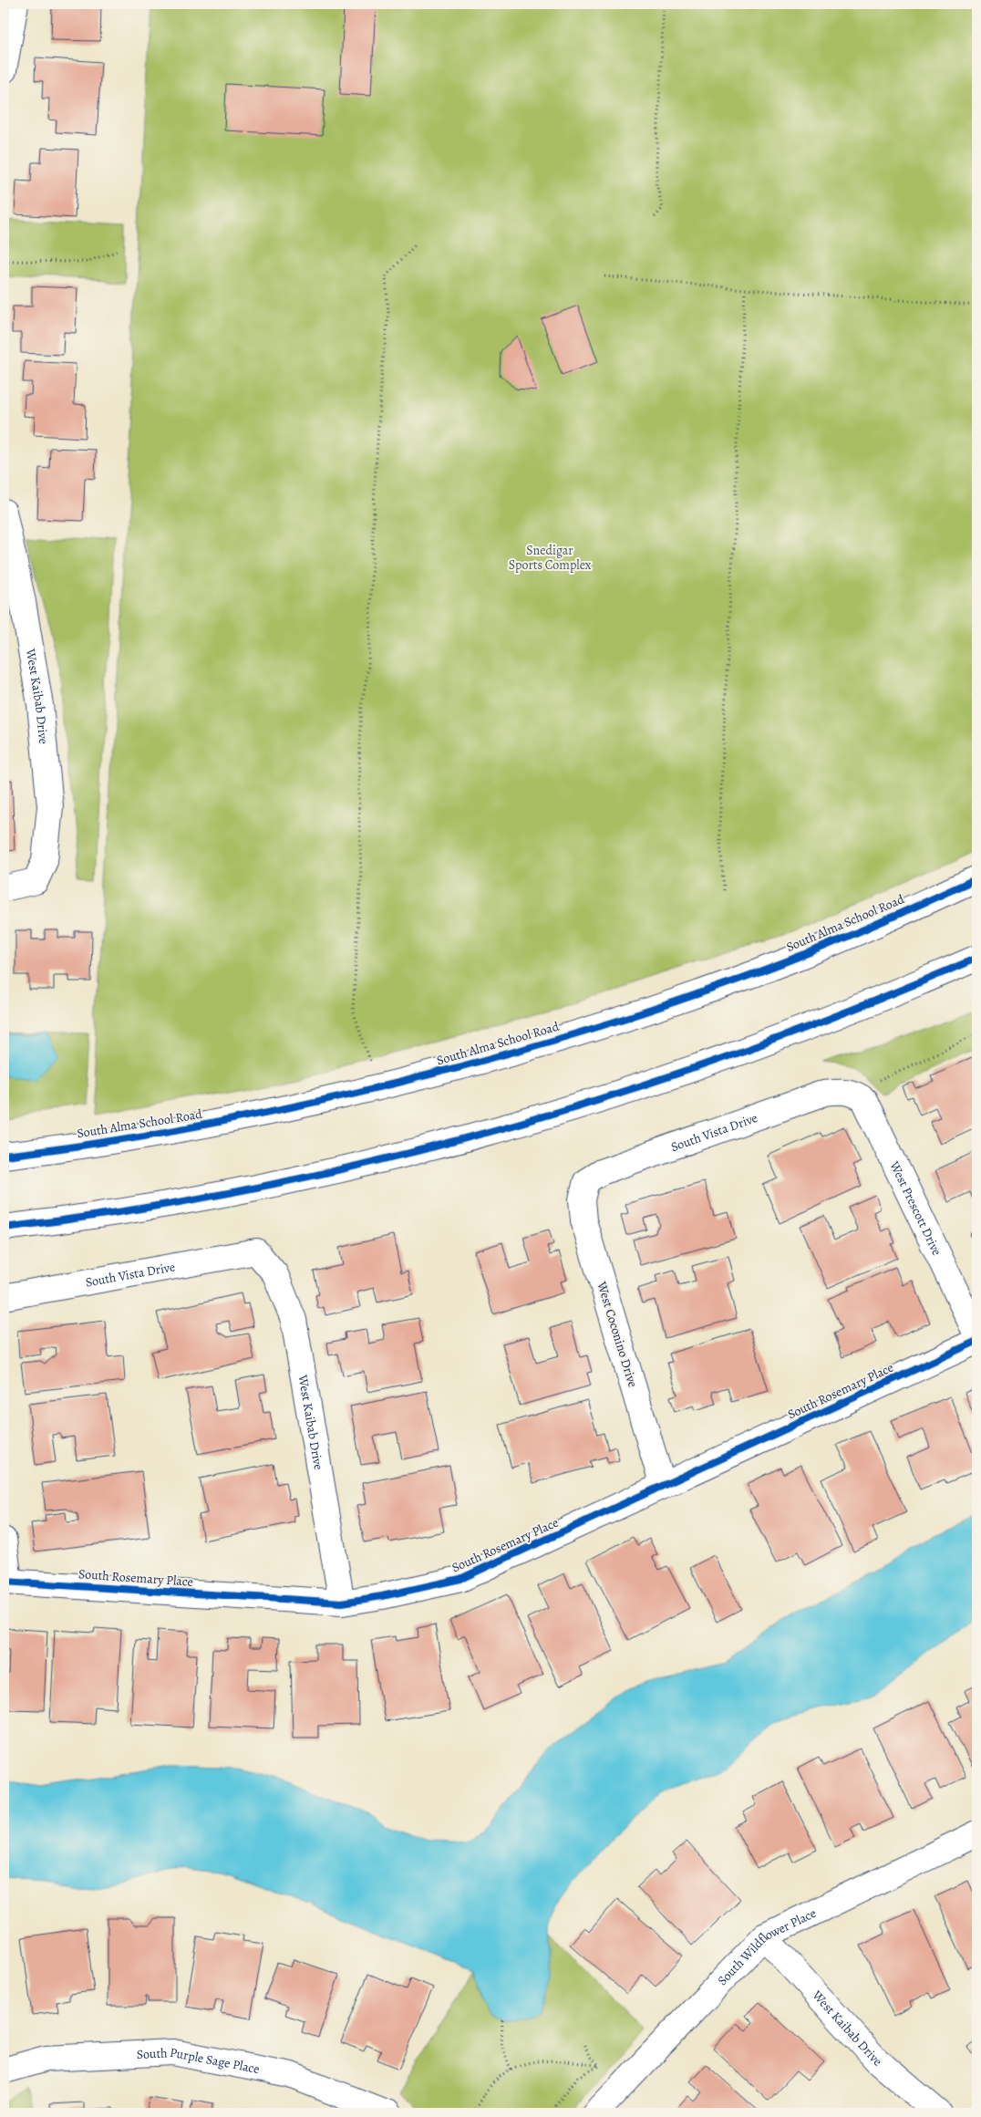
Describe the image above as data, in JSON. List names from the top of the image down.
{
  "streets": {
    "street": [
      "West Kaibab Drive",
      "South Alma School Road",
      "South Vista Drive",
      "West Prescott Drive",
      "West Coconino Drive",
      "South Rosemary Place",
      "South Wildflower Place",
      "South Purple Sage Place"
    ]
  },
  "crossings": [
    ["West Kaibab Drive", "South Vista Drive"],
    ["West Kaibab Drive", "South Rosemary Place"],
    ["West Kaibab Drive", "South Wildflower Place"],
    ["South Vista Drive", "West Prescott Drive"],
    ["South Vista Drive", "West Coconino Drive"],
    ["West Coconino Drive", "South Rosemary Place"]
  ],
  "parks": ["Snedigar Sports Complex"]
}
